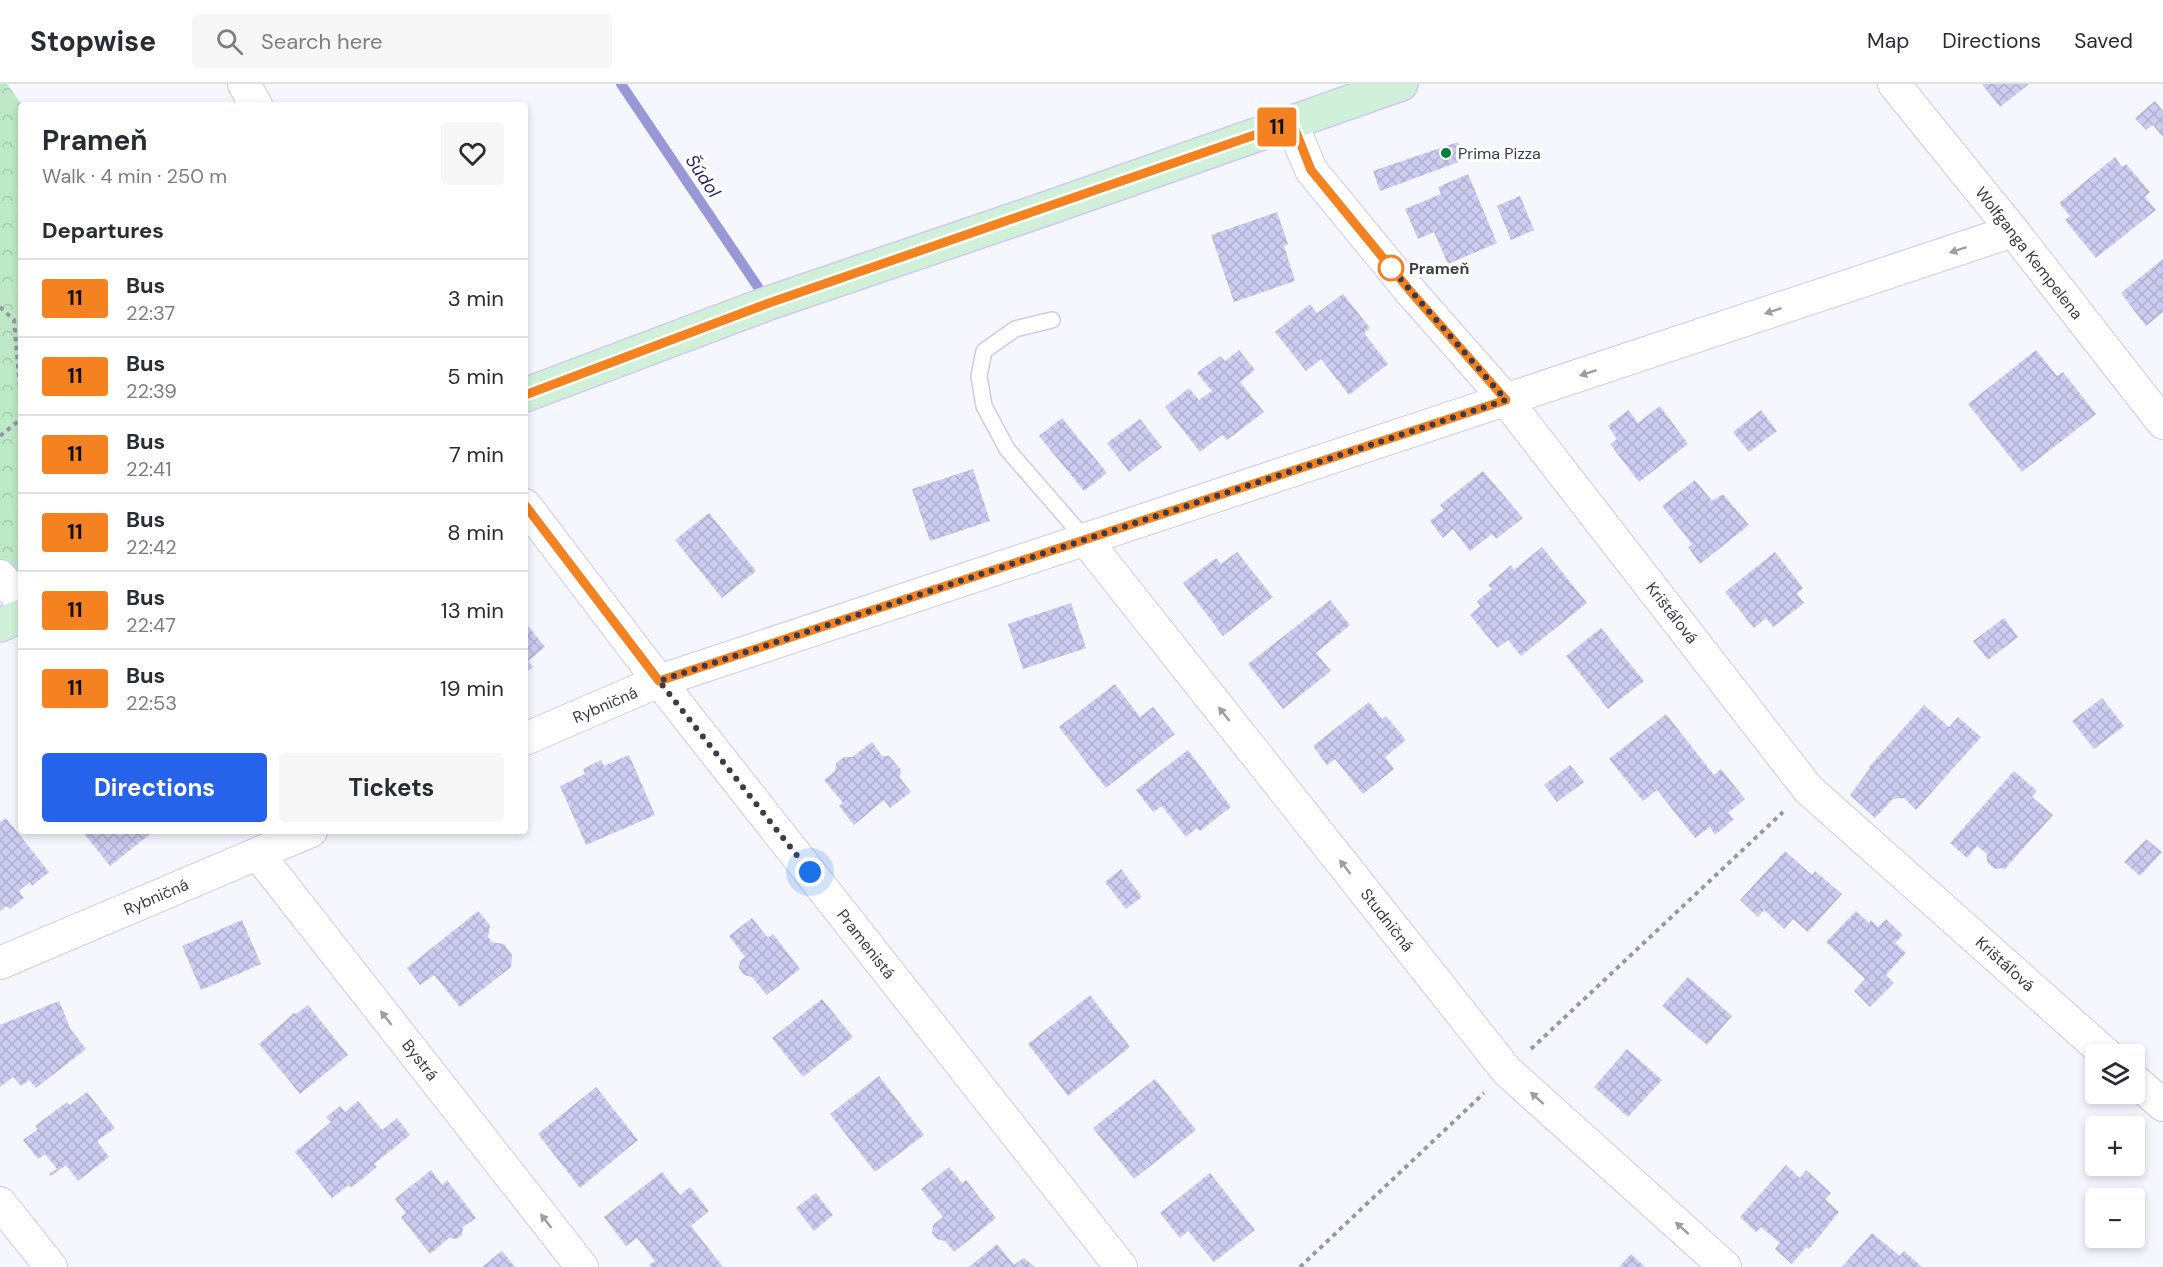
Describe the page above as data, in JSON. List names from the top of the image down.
{
  "streets": {
    "street": [
      "Wolfganga Kempelena",
      "Krištáľová",
      "Rybničná",
      "Studničná",
      "Pramenistá",
      "Bystrá"
    ]
  },
  "crossings": [
    ["Wolfganga Kempelena", "Rybničná"],
    ["Krištáľová", "Rybničná"],
    ["Rybničná", "Studničná"],
    ["Rybničná", "Pramenistá"],
    ["Rybničná", "Bystrá"]
  ],
  "one_way": ["Studničná", "Bystrá"],
  "water": ["Šúdol"],
  "places": ["Prima Pizza", "Prameň"],
  "lines": ["bus line 11"],
  "page": {
    "header": "Stopwise",
    "search": "Search here",
    "nav": ["Map", "Directions", "Saved"],
    "on_map": "11",
    "heading": [
      ["Prameň", "Walk · 4 min · 250 m"],
      "Departures"
    ],
    "list": [
      {
        "mark": "11",
        "name": "Bus",
        "note": "22:37",
        "value": "3 min"
      },
      {
        "mark": "11",
        "name": "Bus",
        "note": "22:39",
        "value": "5 min"
      },
      {
        "mark": "11",
        "name": "Bus",
        "note": "22:41",
        "value": "7 min"
      },
      {
        "mark": "11",
        "name": "Bus",
        "note": "22:42",
        "value": "8 min"
      },
      {
        "mark": "11",
        "name": "Bus",
        "note": "22:47",
        "value": "13 min"
      },
      {
        "mark": "11",
        "name": "Bus",
        "note": "22:53",
        "value": "19 min"
      }
    ],
    "buttons": ["Directions", "Tickets"],
    "map_buttons": ["+", "−"]
  }
}
